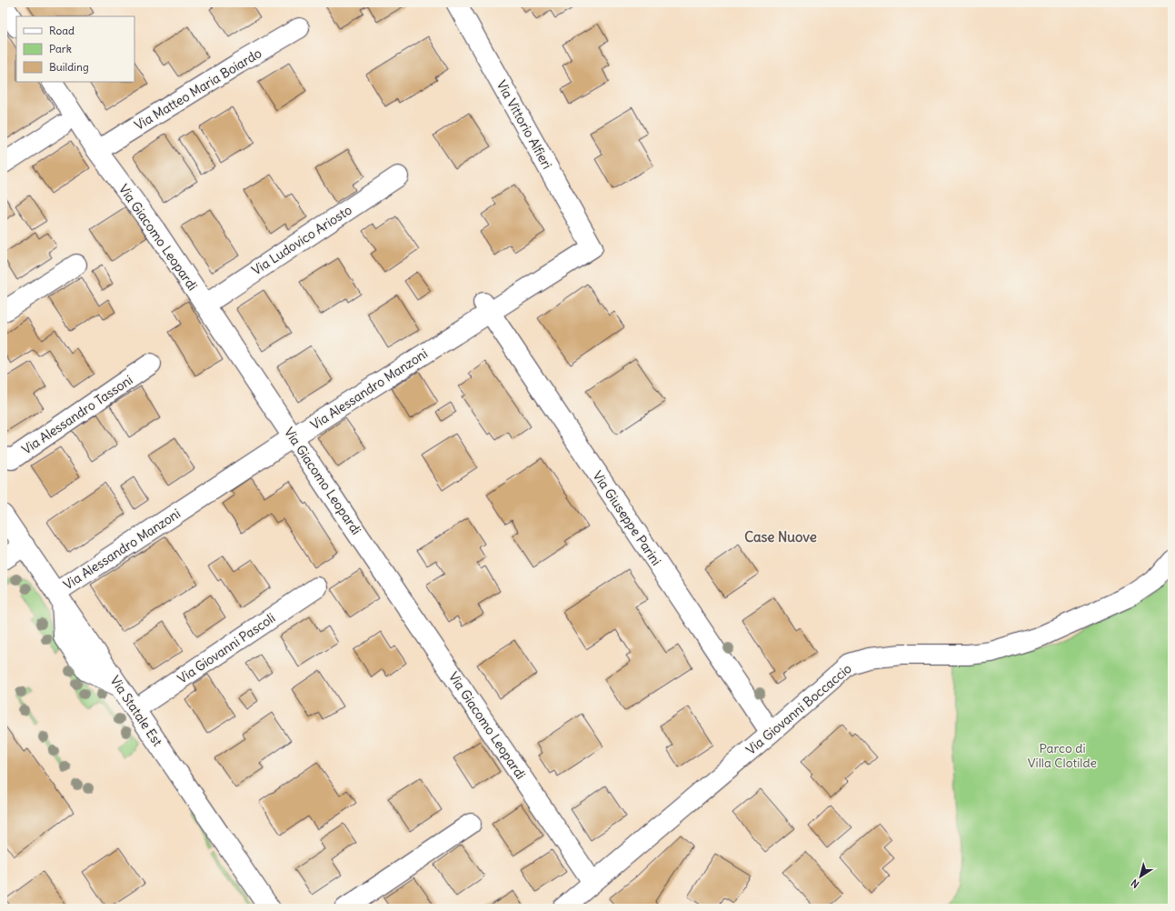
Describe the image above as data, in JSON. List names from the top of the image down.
{
  "streets": {
    "street": [
      "Via Matteo Maria Boiardo",
      "Via Vittorio Alfieri",
      "Via Giacomo Leopardi",
      "Via Ludovico Ariosto",
      "Via Alessandro Manzoni",
      "Via Alessandro Tassoni",
      "Via Giuseppe Parini",
      "Via Giovanni Pascoli",
      "Via Giovanni Boccaccio",
      "Via Statale Est"
    ]
  },
  "crossings": [
    ["Via Matteo Maria Boiardo", "Via Giacomo Leopardi"],
    ["Via Vittorio Alfieri", "Via Alessandro Manzoni"],
    ["Via Giacomo Leopardi", "Via Ludovico Ariosto"],
    ["Via Giacomo Leopardi", "Via Alessandro Manzoni"],
    ["Via Giacomo Leopardi", "Via Giovanni Boccaccio"],
    ["Via Alessandro Manzoni", "Via Giuseppe Parini"],
    ["Via Alessandro Manzoni", "Via Statale Est"],
    ["Via Giuseppe Parini", "Via Giovanni Boccaccio"],
    ["Via Giovanni Pascoli", "Via Statale Est"]
  ],
  "districts": ["Case Nuove"],
  "parks": ["Parco di Villa Clotilde"],
  "legend": ["Road", "Park", "Building"],
  "north": "bottom left"
}
